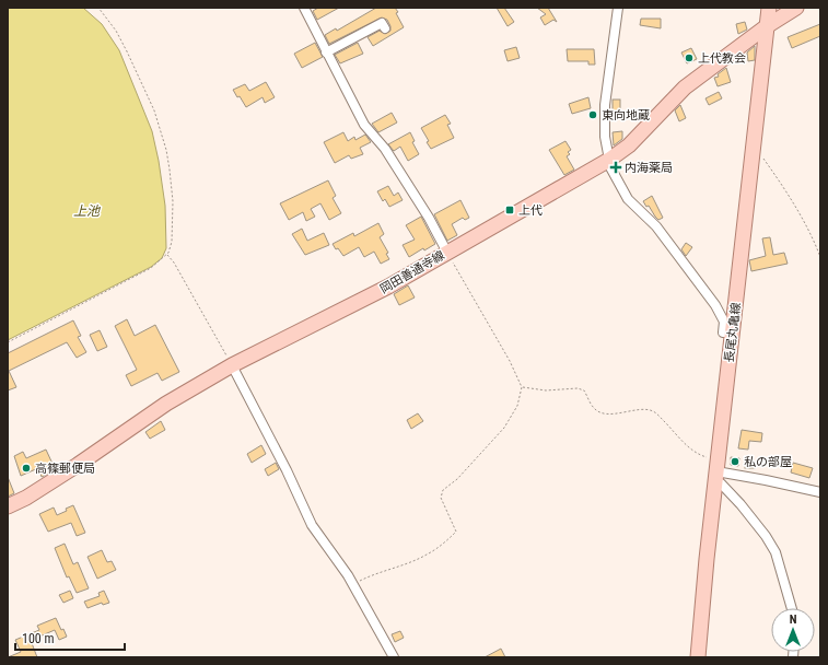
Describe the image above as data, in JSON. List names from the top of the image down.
{
  "streets": {
    "main road": ["岡田善通寺線", "長尾丸亀線"]
  },
  "crossings": [
    ["岡田善通寺線", "長尾丸亀線"]
  ],
  "water": ["上池"],
  "places": {
    "other": [
      "上代教会",
      "東向地蔵",
      "私の部屋",
      "高篠郵便局"
    ],
    "health": ["内海薬局"],
    "transit": ["上代"]
  },
  "scale_bar": "100 m",
  "north": "top"
}
